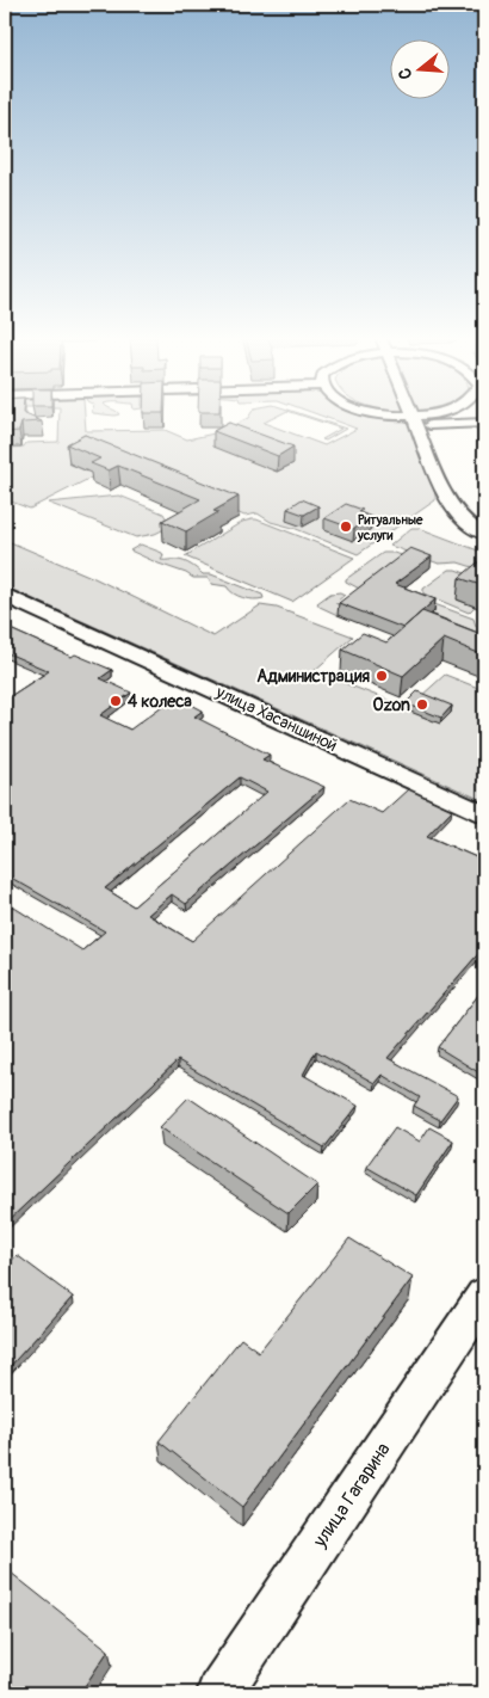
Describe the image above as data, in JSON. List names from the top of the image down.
{
  "streets": {
    "street": ["улица Хасаншиной", "улица Гагарина"]
  },
  "places": [
    "Ритуальные услуги",
    "Администрация",
    "4 колеса",
    "Ozon"
  ],
  "north": "left"
}
